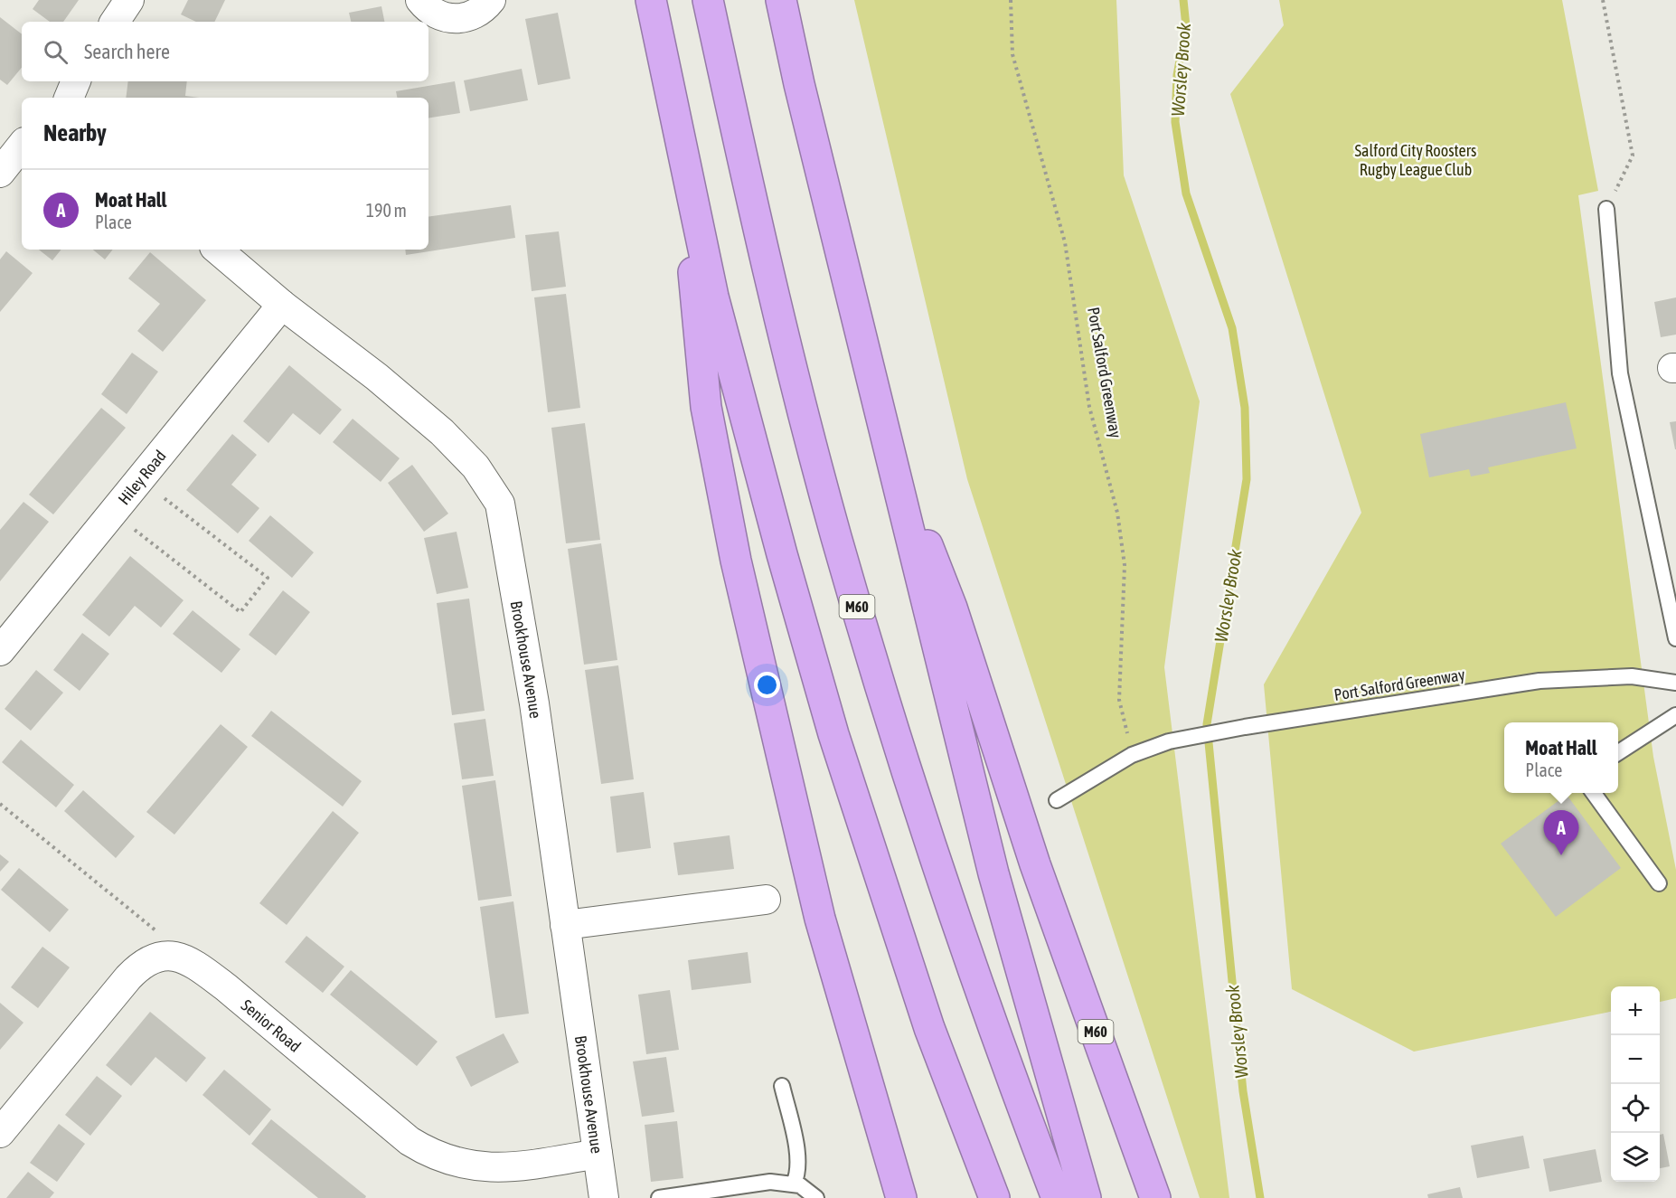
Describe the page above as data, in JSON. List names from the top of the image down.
{
  "streets": {
    "highway": ["M60"],
    "street": ["Hiley Road", "Brookhouse Avenue", "Senior Road"],
    "lane": ["Port Salford Greenway"]
  },
  "crossings": [
    ["Hiley Road", "Brookhouse Avenue"],
    ["Brookhouse Avenue", "Senior Road"]
  ],
  "water": ["Worsley Brook"],
  "parks": ["Salford City Roosters Rugby League Club"],
  "page": {
    "search": "Search here",
    "heading": "Nearby",
    "list": [
      {
        "mark": "A",
        "name": "Moat Hall",
        "note": "Place",
        "value": "190 m"
      }
    ],
    "popup": ["Moat Hall", "Place"],
    "pins": "A",
    "map_buttons": ["+", "−"]
  }
}
